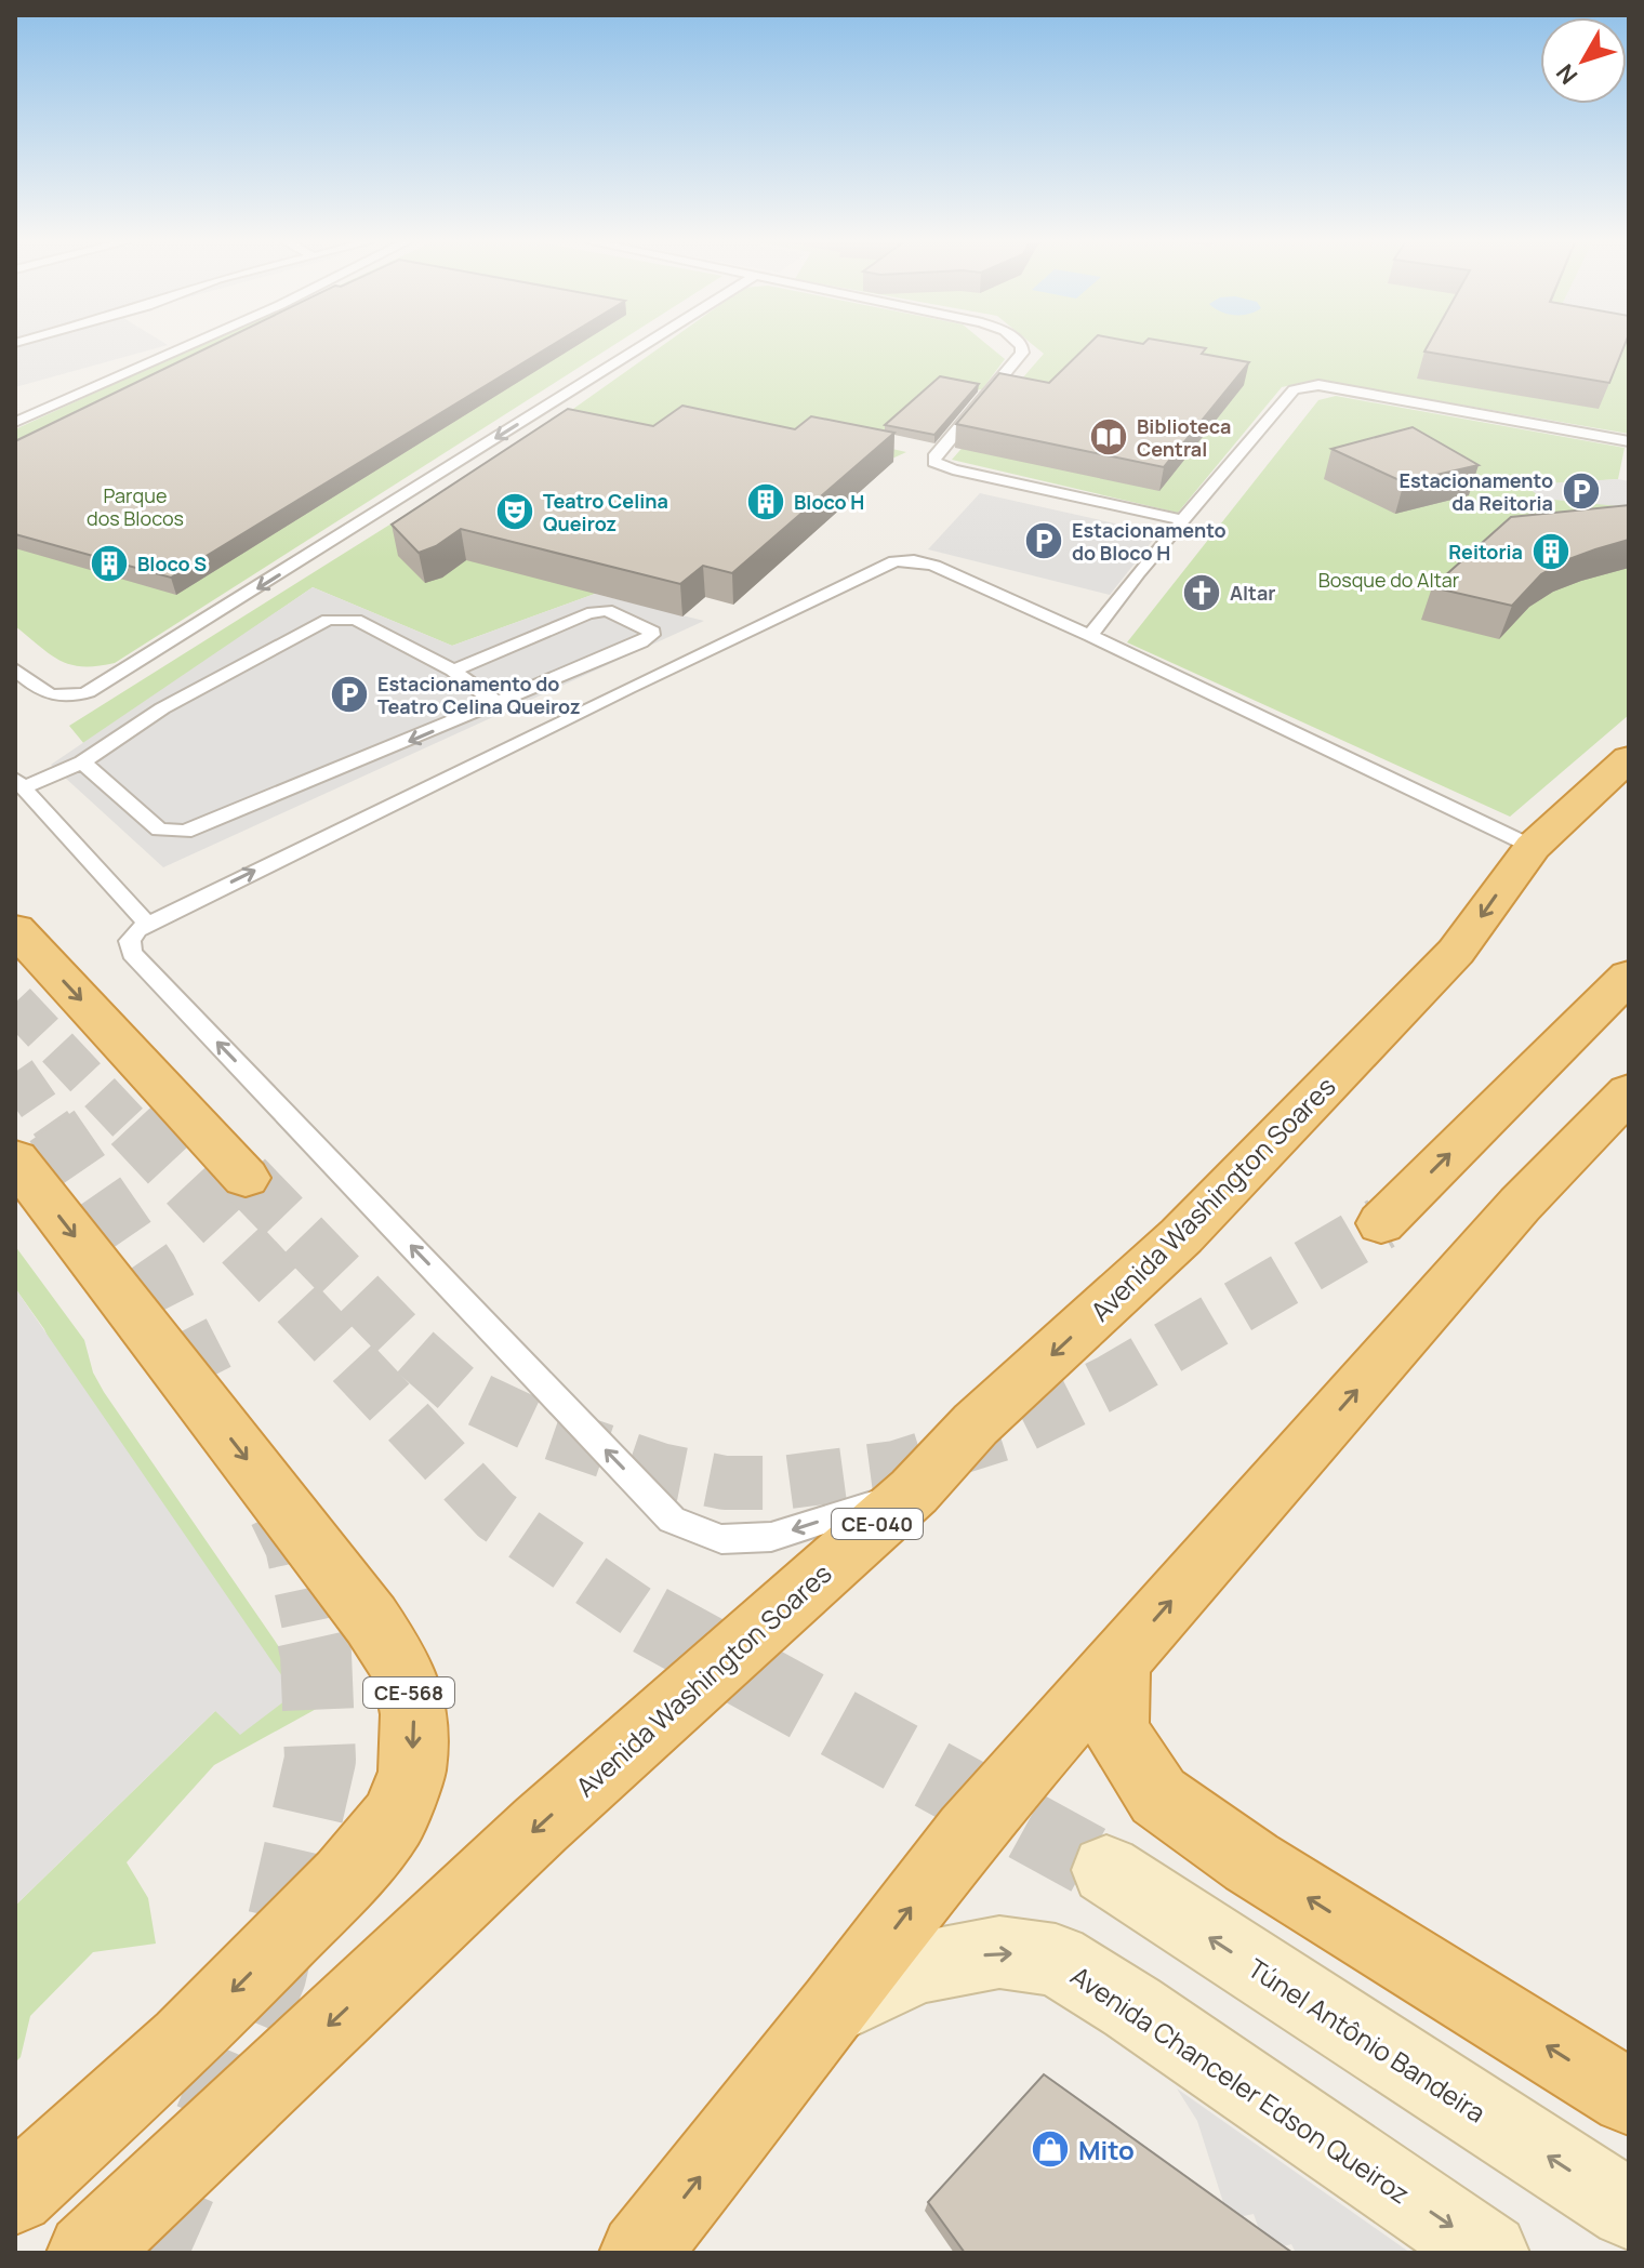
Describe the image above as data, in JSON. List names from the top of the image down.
{
  "streets": {
    "highway": ["Avenida Washington Soares", "CE-040", "CE-568"],
    "main road": ["Túnel Antônio Bandeira", "Avenida Chanceler Edson Queiroz"]
  },
  "one_way": ["Túnel Antônio Bandeira", "Avenida Chanceler Edson Queiroz"],
  "parks": ["Parque dos Blocos", "Bosque do Altar"],
  "places": {
    "library": ["Biblioteca Central"],
    "parking": ["Estacionamento da Reitoria", "Estacionamento do Bloco H", "Estacionamento do Teatro Celina Queiroz"],
    "building": ["Bloco H", "Reitoria", "Bloco S"],
    "theatre": ["Teatro Celina Queiroz"],
    "church": ["Altar"],
    "shop": ["Mito"]
  },
  "north": "bottom left"
}
